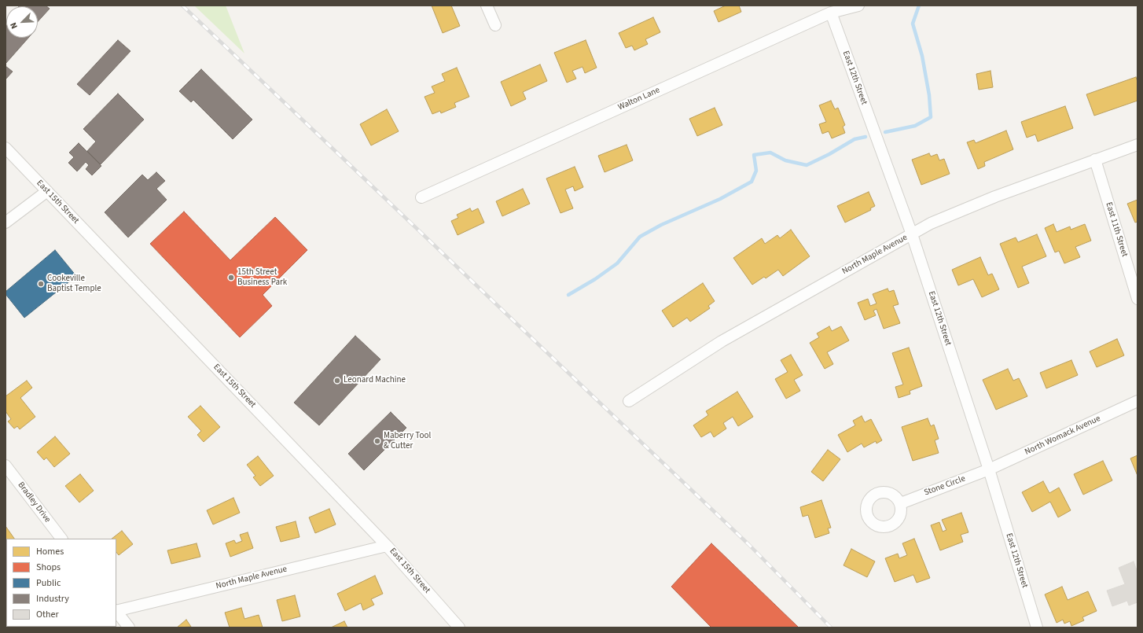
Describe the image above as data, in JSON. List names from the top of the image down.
{
  "streets": {
    "street": [
      "East 12th Street",
      "Walton Lane",
      "East 15th Street",
      "East 11th Street",
      "North Maple Avenue",
      "North Womack Avenue",
      "Stone Circle",
      "Bradley Drive"
    ]
  },
  "crossings": [
    ["East 12th Street", "Walton Lane"],
    ["East 12th Street", "North Maple Avenue"],
    ["East 12th Street", "North Womack Avenue"],
    ["East 12th Street", "Stone Circle"],
    ["East 15th Street", "North Maple Avenue"],
    ["East 11th Street", "North Maple Avenue"],
    ["North Womack Avenue", "Stone Circle"]
  ],
  "places": [
    "15th Street Business Park",
    "Cookeville Baptist Temple",
    "Leonard Machine",
    "Maberry Tool & Cutter"
  ],
  "legend": [
    "Homes",
    "Shops",
    "Public",
    "Industry",
    "Other"
  ],
  "north": "bottom left"
}
